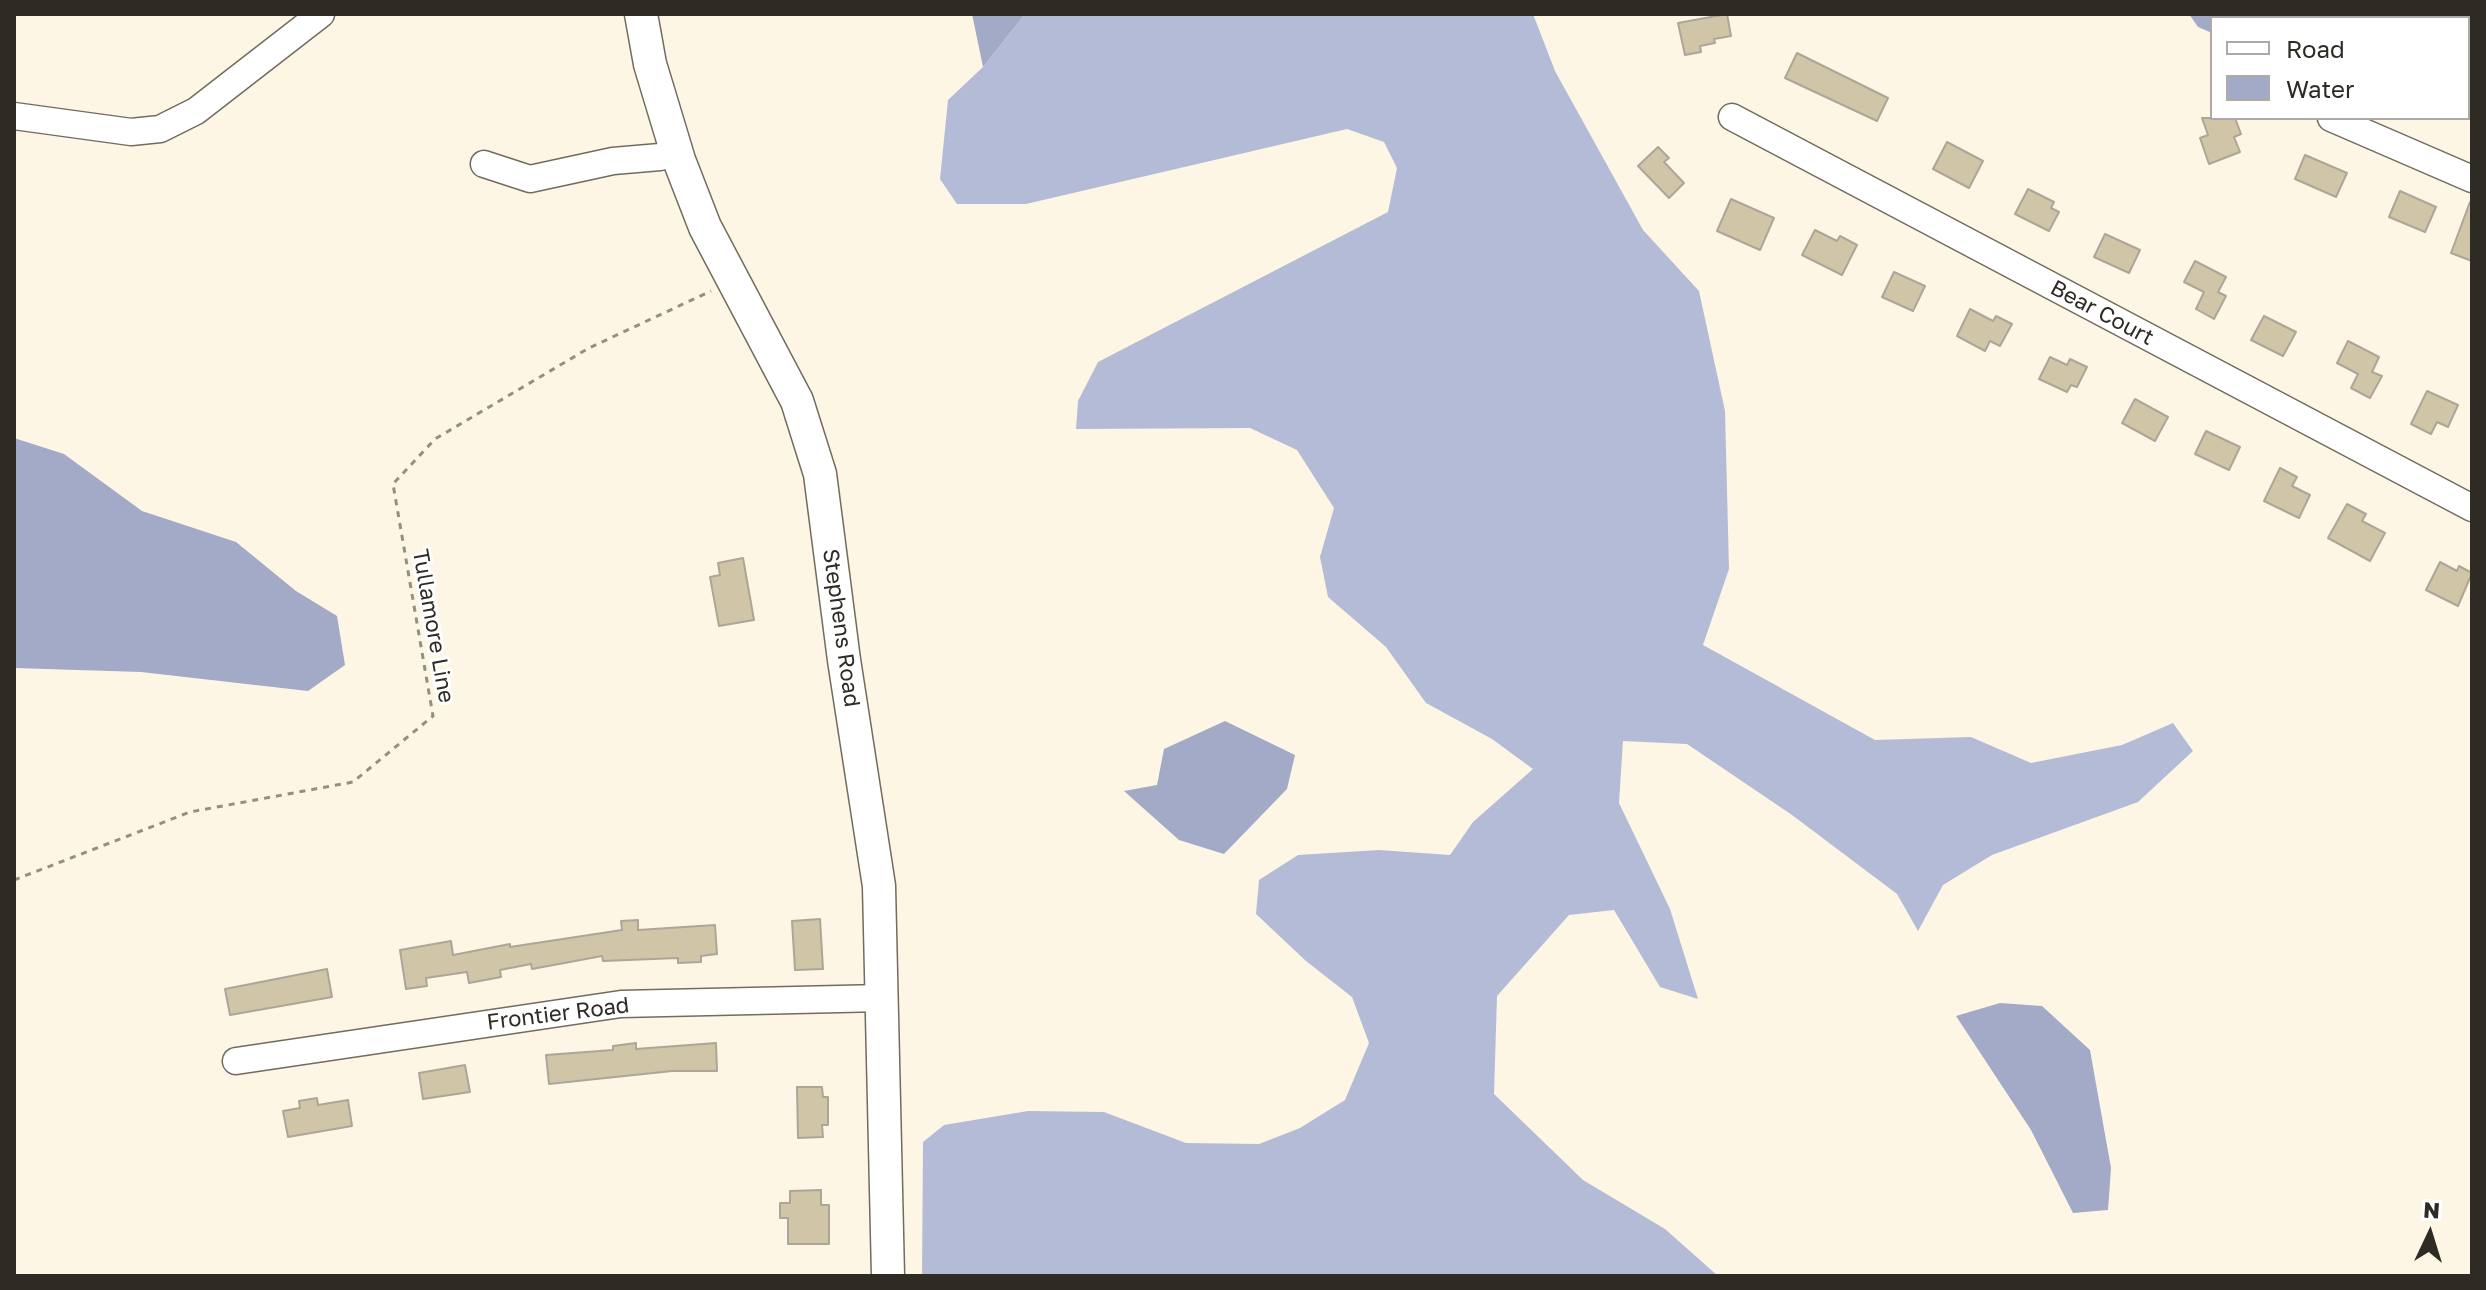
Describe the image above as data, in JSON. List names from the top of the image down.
{
  "streets": {
    "main road": ["Stephens Road"],
    "street": ["Bear Court", "Frontier Road"],
    "path": ["Tullamore Line"]
  },
  "crossings": [
    ["Tullamore Line", "Stephens Road"],
    ["Stephens Road", "Frontier Road"]
  ],
  "legend": ["Road", "Water"],
  "north": "top"
}
